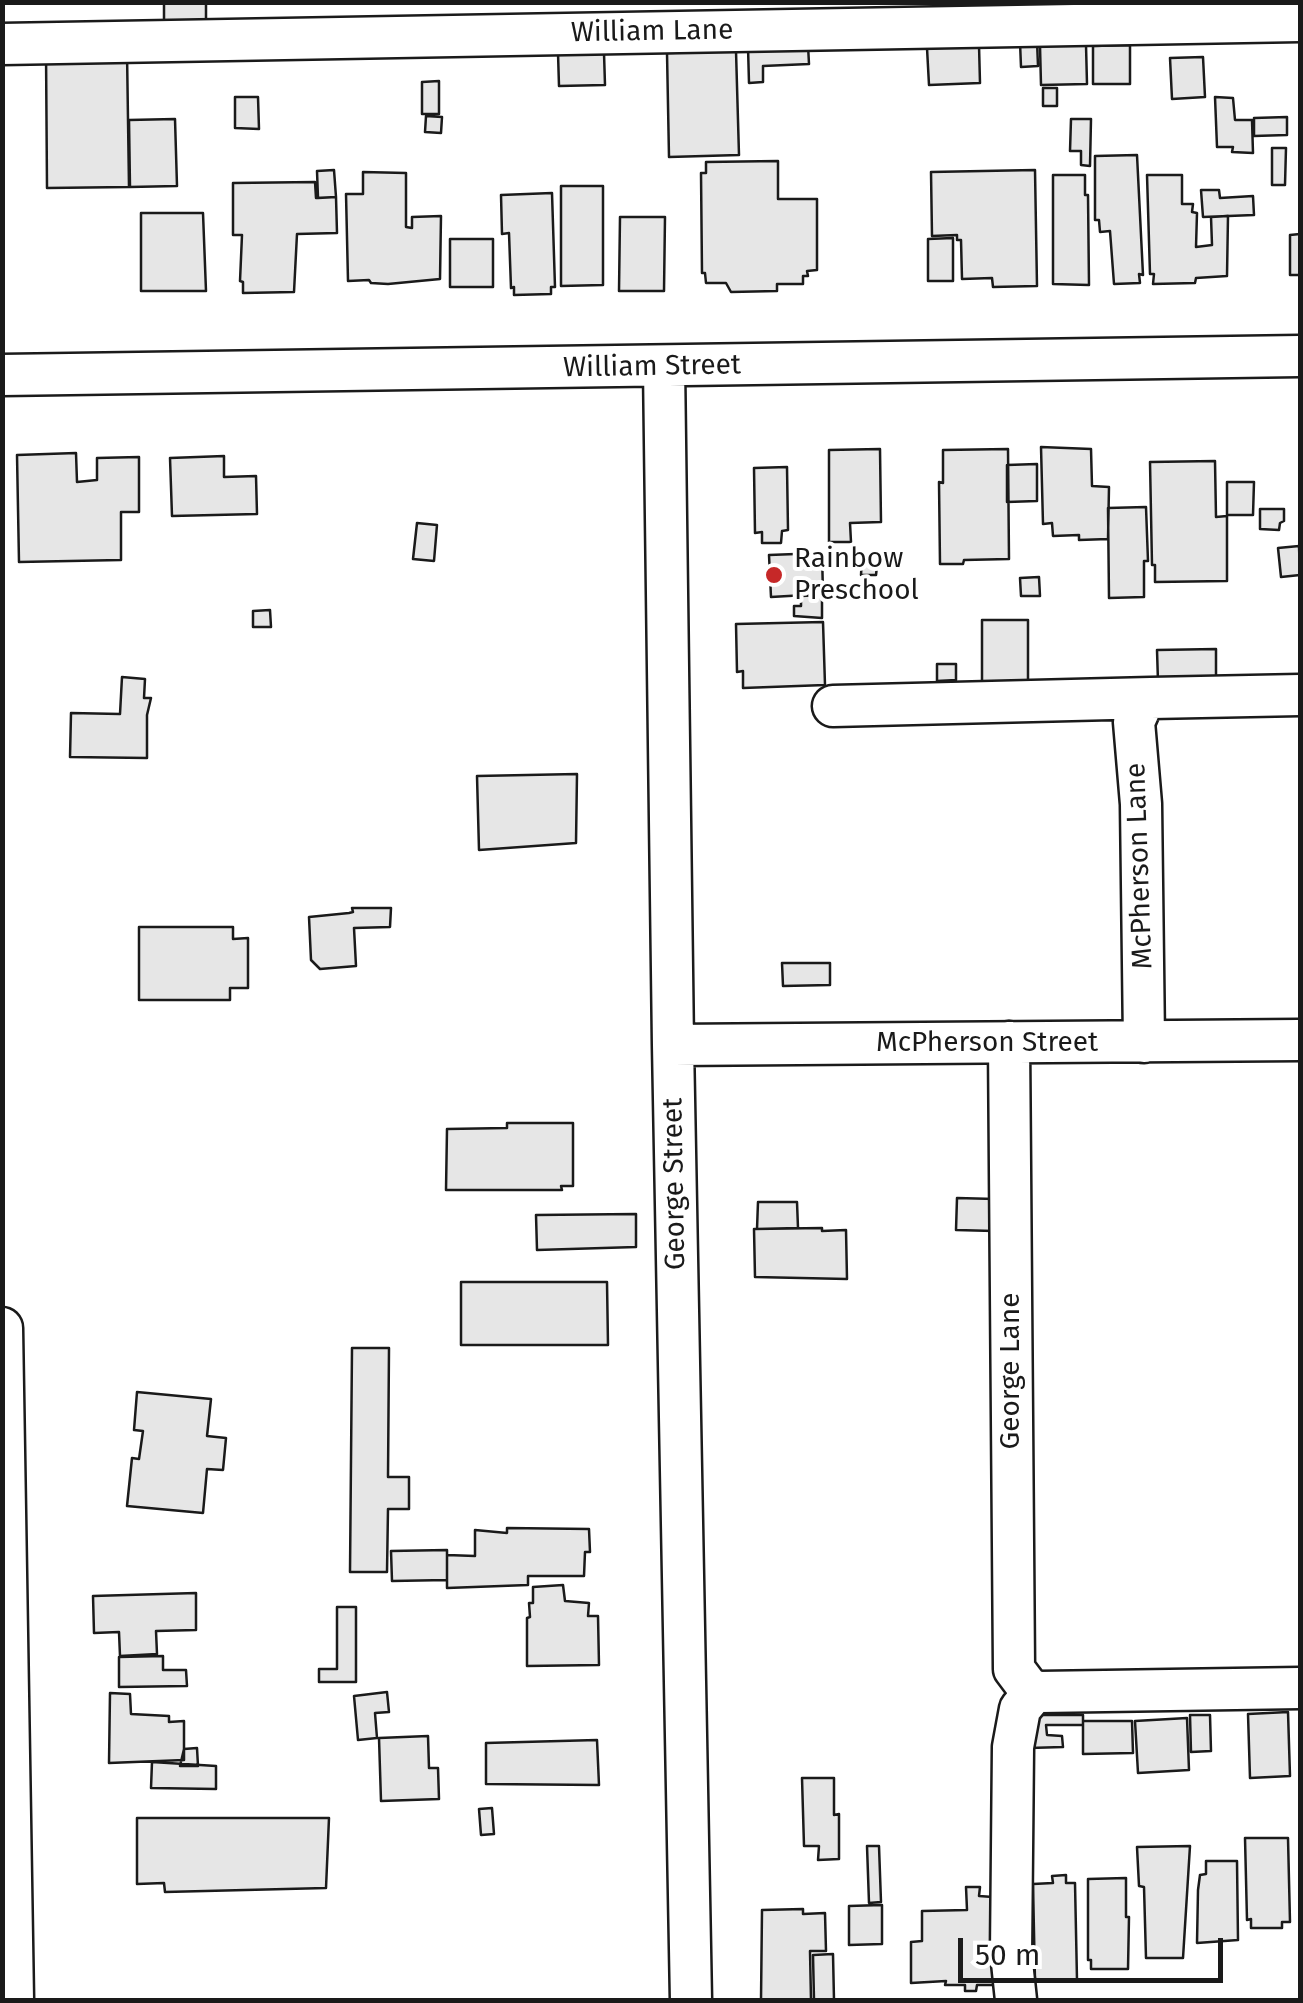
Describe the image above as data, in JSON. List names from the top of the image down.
{
  "streets": {
    "street": [
      "William Lane",
      "William Street",
      "McPherson Lane",
      "McPherson Street",
      "George Street",
      "George Lane"
    ]
  },
  "crossings": [
    ["William Street", "George Street"],
    ["McPherson Lane", "McPherson Street"],
    ["McPherson Street", "George Street"],
    ["McPherson Street", "George Lane"]
  ],
  "places": ["Rainbow Preschool"],
  "scale_bar": "50 m"
}
